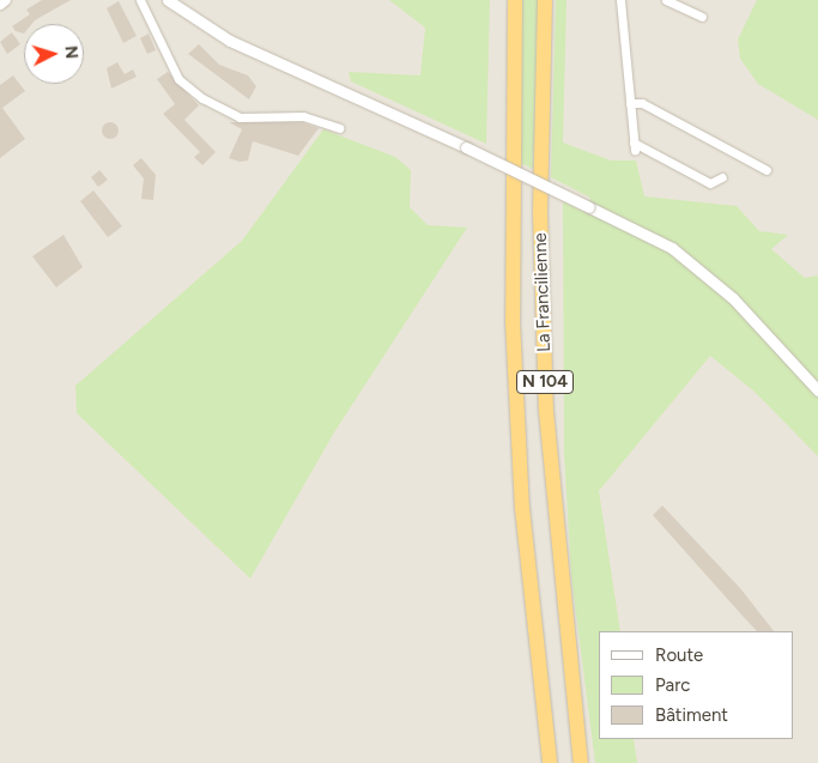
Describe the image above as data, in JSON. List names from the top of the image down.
{
  "streets": {
    "highway": ["La Francilienne", "N 104"]
  },
  "legend": ["Route", "Parc", "Bâtiment"],
  "north": "right"
}
